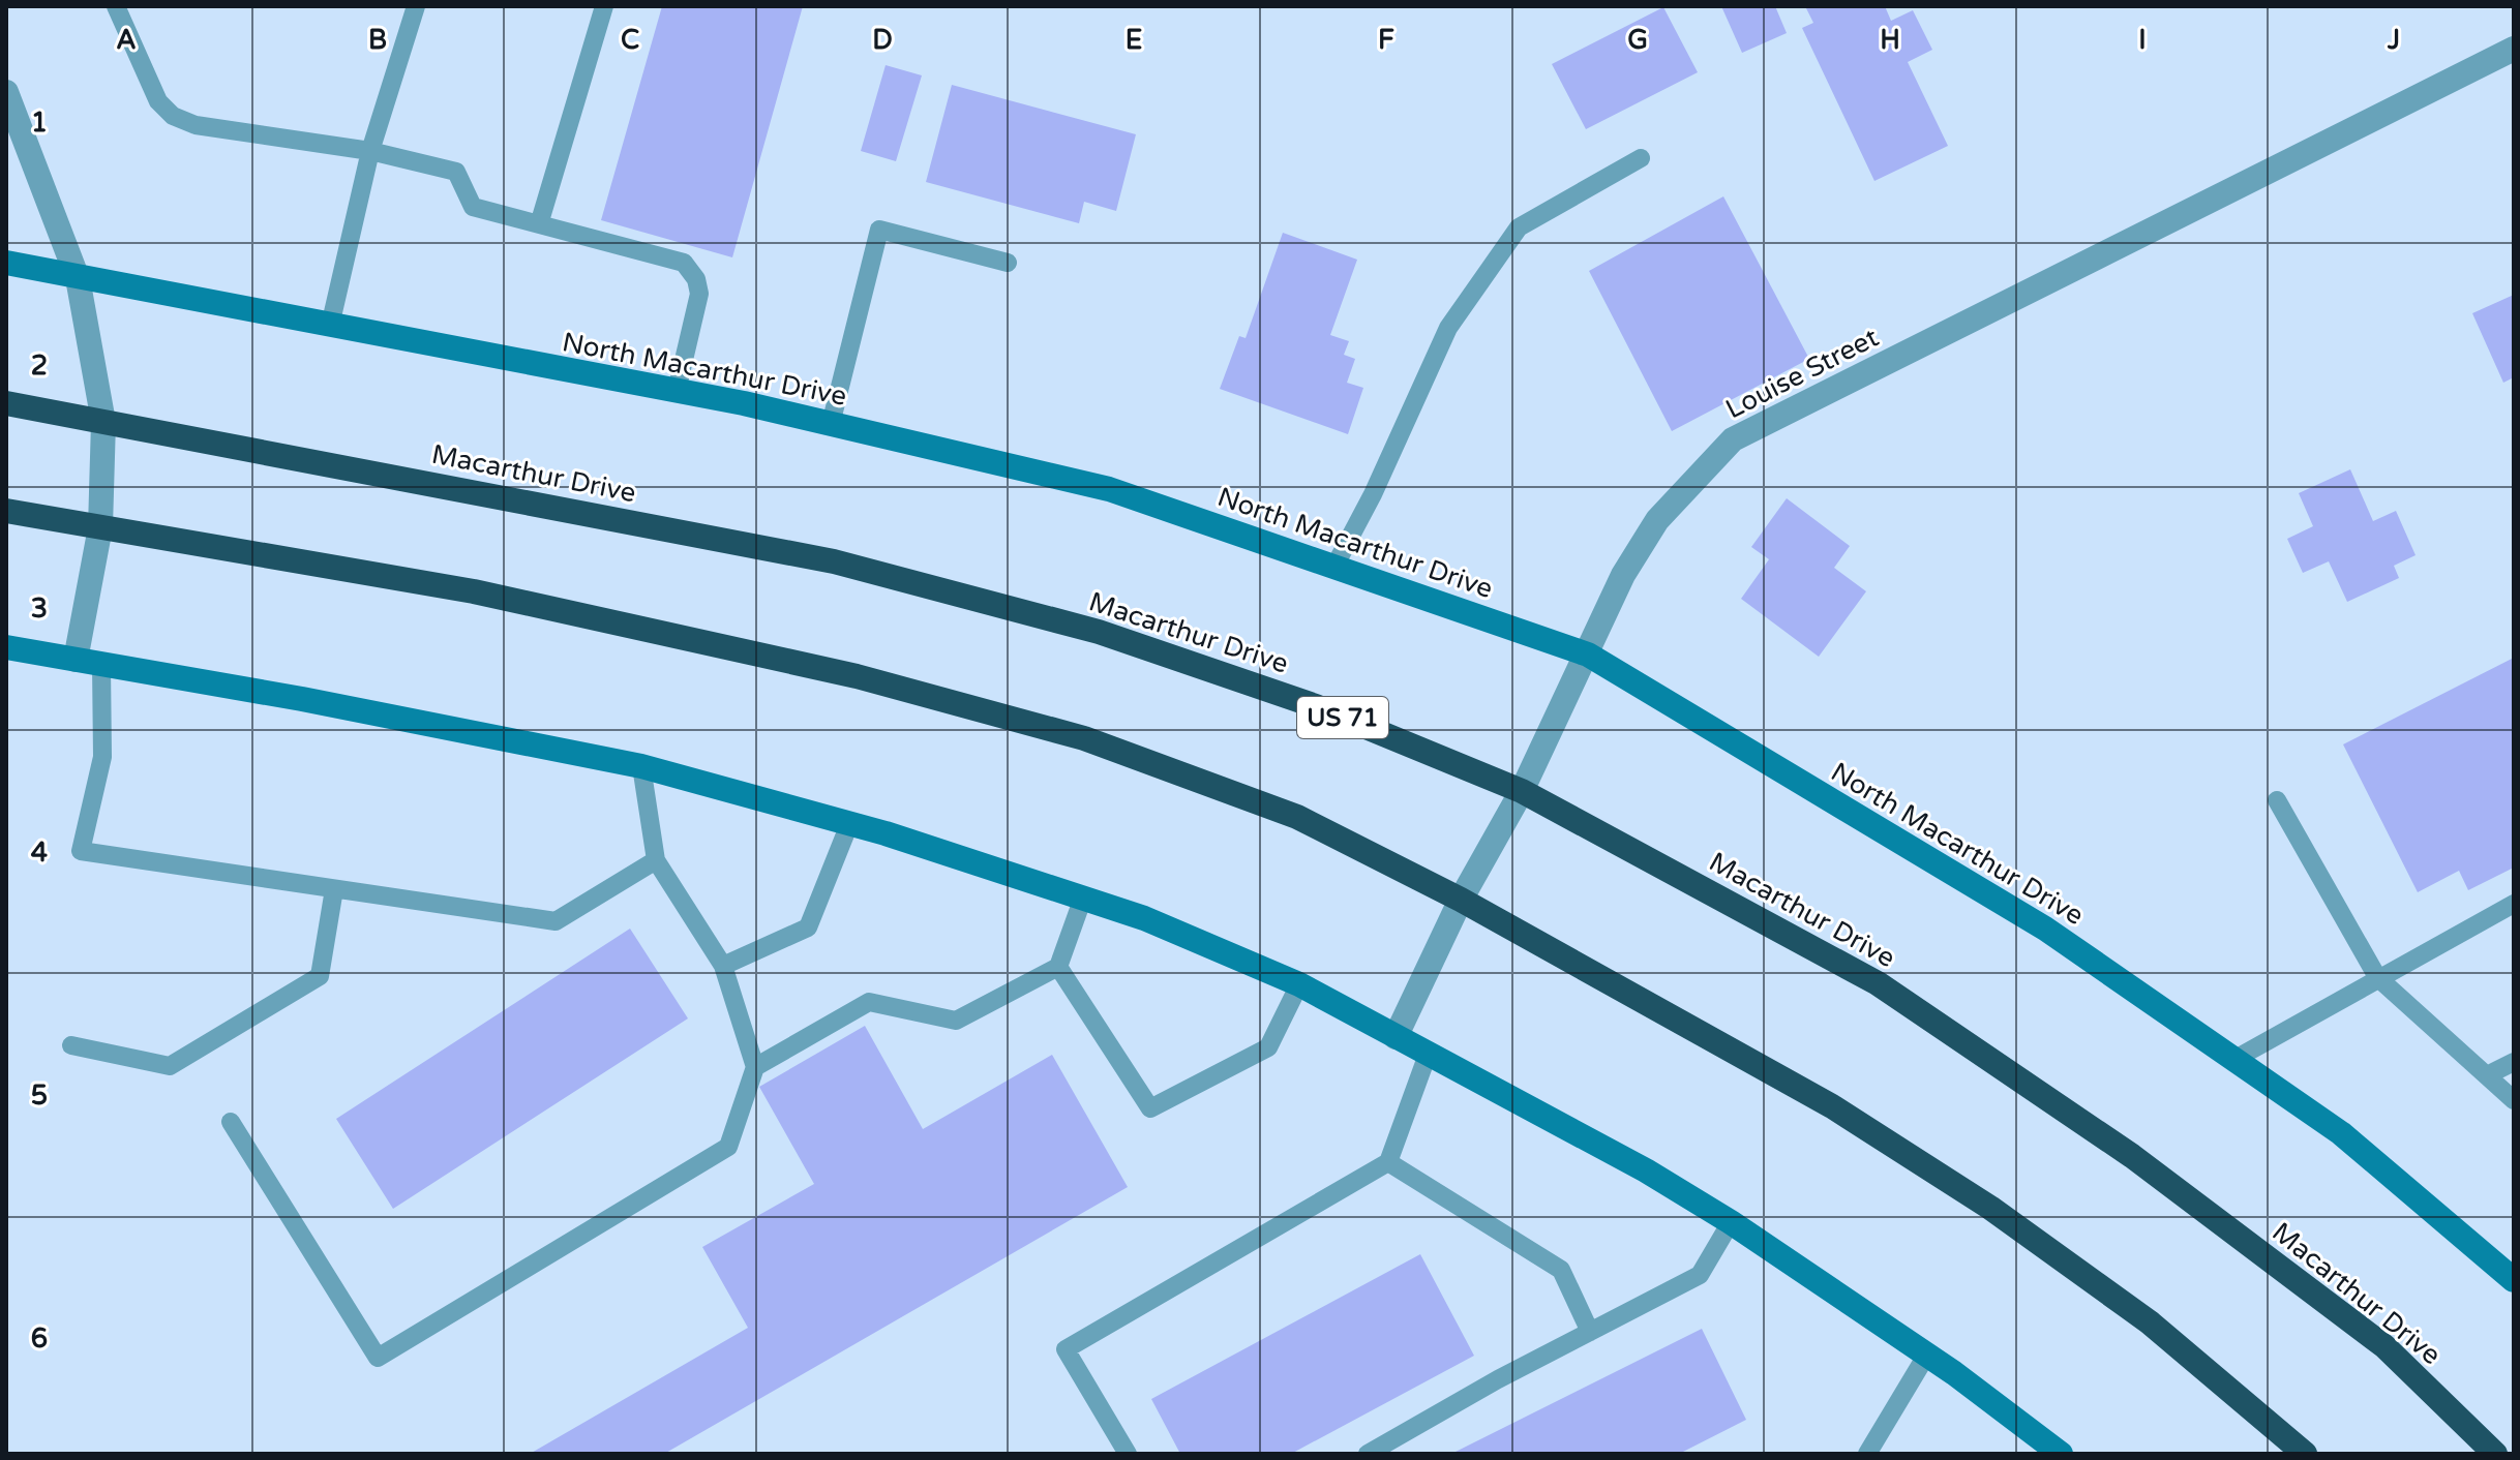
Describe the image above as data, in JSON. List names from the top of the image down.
{
  "streets": {
    "highway": ["Macarthur Drive", "US 71"],
    "street": ["North Macarthur Drive", "Louise Street"]
  },
  "crossings": [
    ["North Macarthur Drive", "Louise Street"],
    ["Louise Street", "Macarthur Drive"]
  ],
  "grid": {
    "columns": [
      "A",
      "B",
      "C",
      "D",
      "E",
      "F",
      "G",
      "H",
      "I",
      "J"
    ],
    "rows": [
      "1",
      "2",
      "3",
      "4",
      "5",
      "6"
    ]
  }
}
